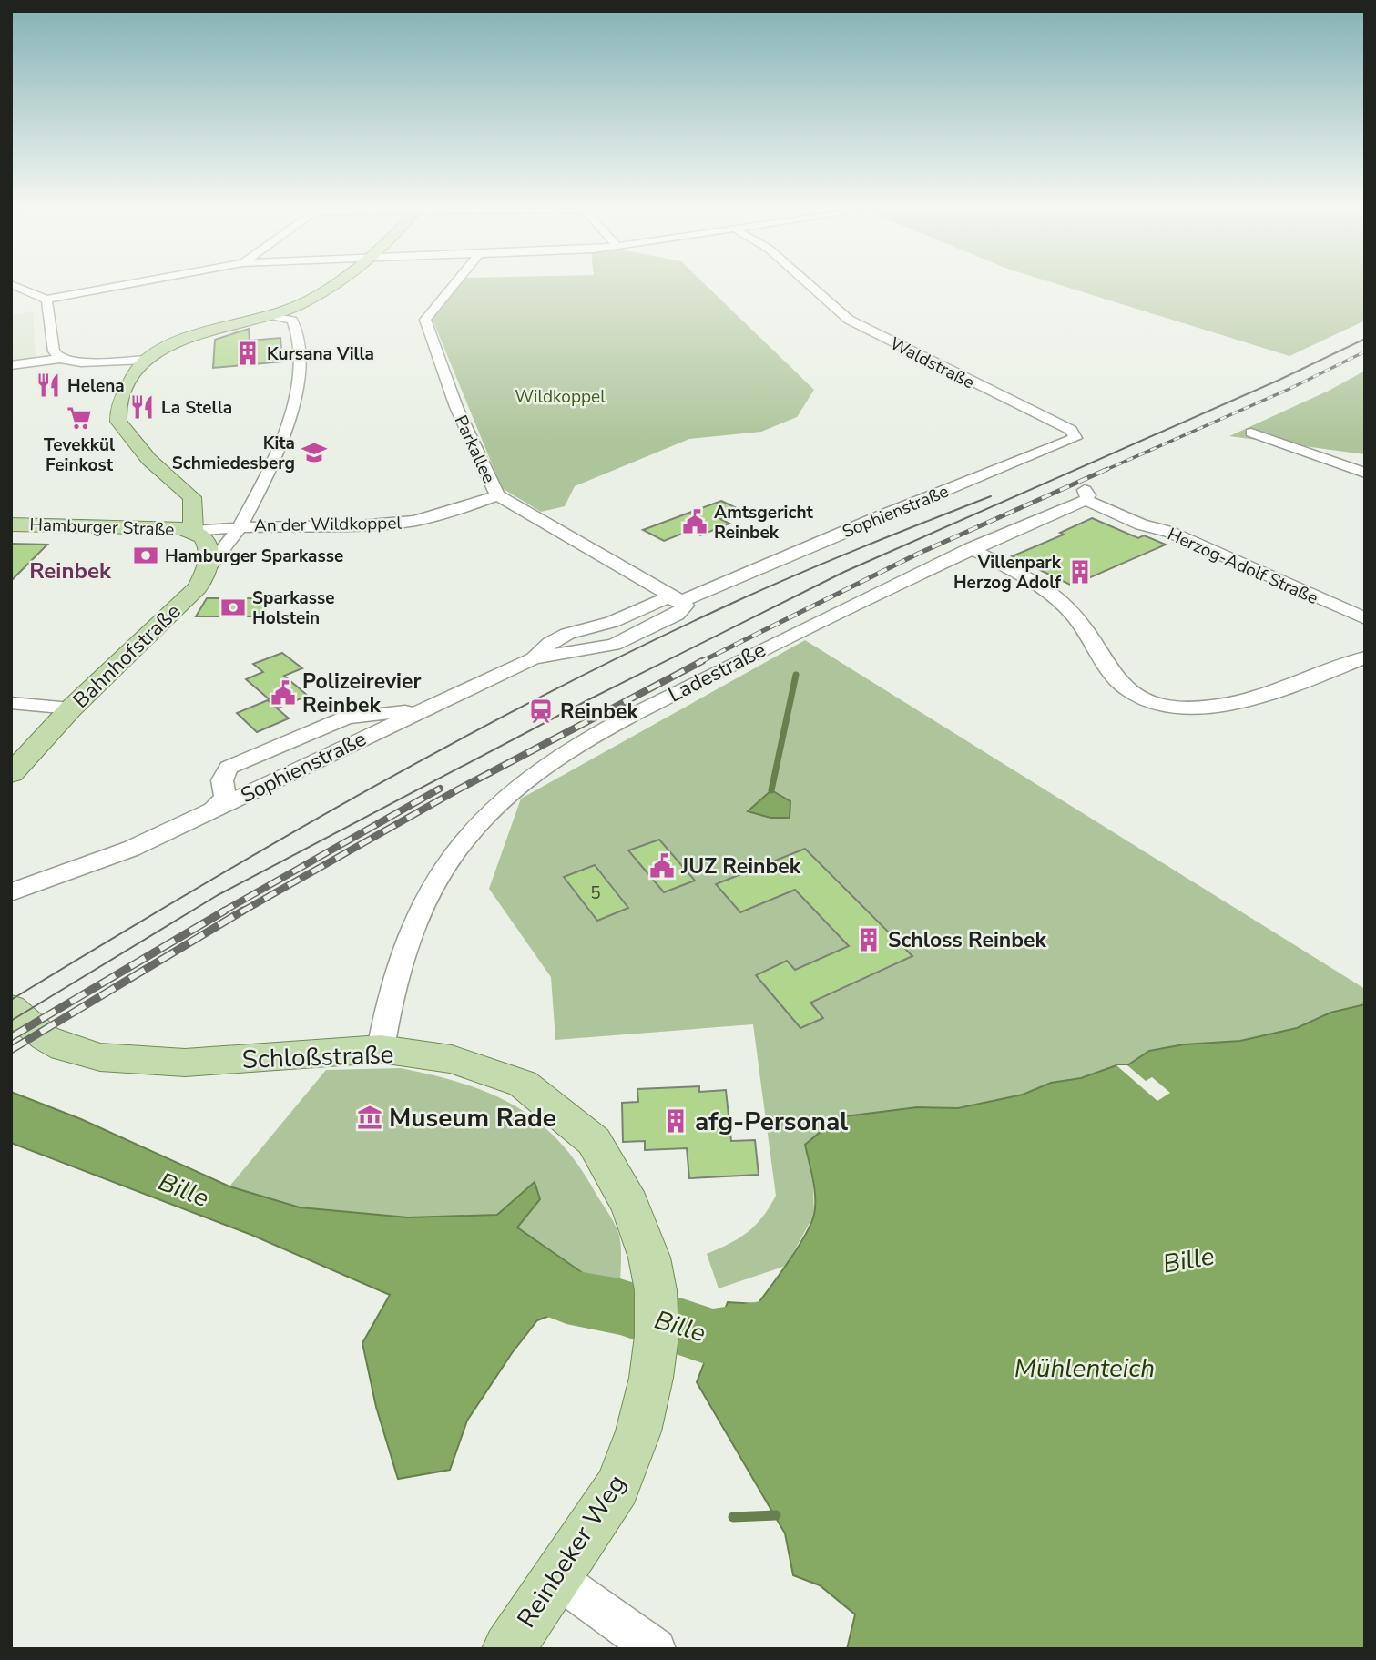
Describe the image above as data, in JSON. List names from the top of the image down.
{
  "streets": {
    "main road": [
      "Hamburger Straße",
      "Bahnhofstraße",
      "Schloßstraße",
      "Reinbeker Weg"
    ],
    "street": [
      "Waldstraße",
      "Parkallee",
      "Sophienstraße",
      "An der Wildkoppel",
      "Herzog-Adolf Straße",
      "Ladestraße"
    ]
  },
  "crossings": [
    ["Waldstraße", "Sophienstraße"],
    ["Parkallee", "Sophienstraße"],
    ["Parkallee", "An der Wildkoppel"],
    ["An der Wildkoppel", "Hamburger Straße"],
    ["Herzog-Adolf Straße", "Ladestraße"],
    ["Ladestraße", "Schloßstraße"],
    ["Schloßstraße", "Reinbeker Weg"]
  ],
  "districts": ["Reinbek"],
  "water": ["Bille", "Mühlenteich"],
  "parks": ["Wildkoppel"],
  "places": {
    "building": [
      "Kursana Villa",
      "Villenpark Herzog Adolf",
      "Schloss Reinbek",
      "afg-Personal"
    ],
    "restaurant": ["Helena", "La Stella"],
    "supermarket": ["Tevekkül Feinkost"],
    "school or university": ["Kita Schmiedesberg"],
    "public building": ["Amtsgericht Reinbek", "Polizeirevier Reinbek", "JUZ Reinbek"],
    "bank": ["Hamburger Sparkasse", "Sparkasse Holstein"],
    "station": ["Reinbek"],
    "museum": ["Museum Rade"]
  },
  "house_numbers": ["5"]
}
